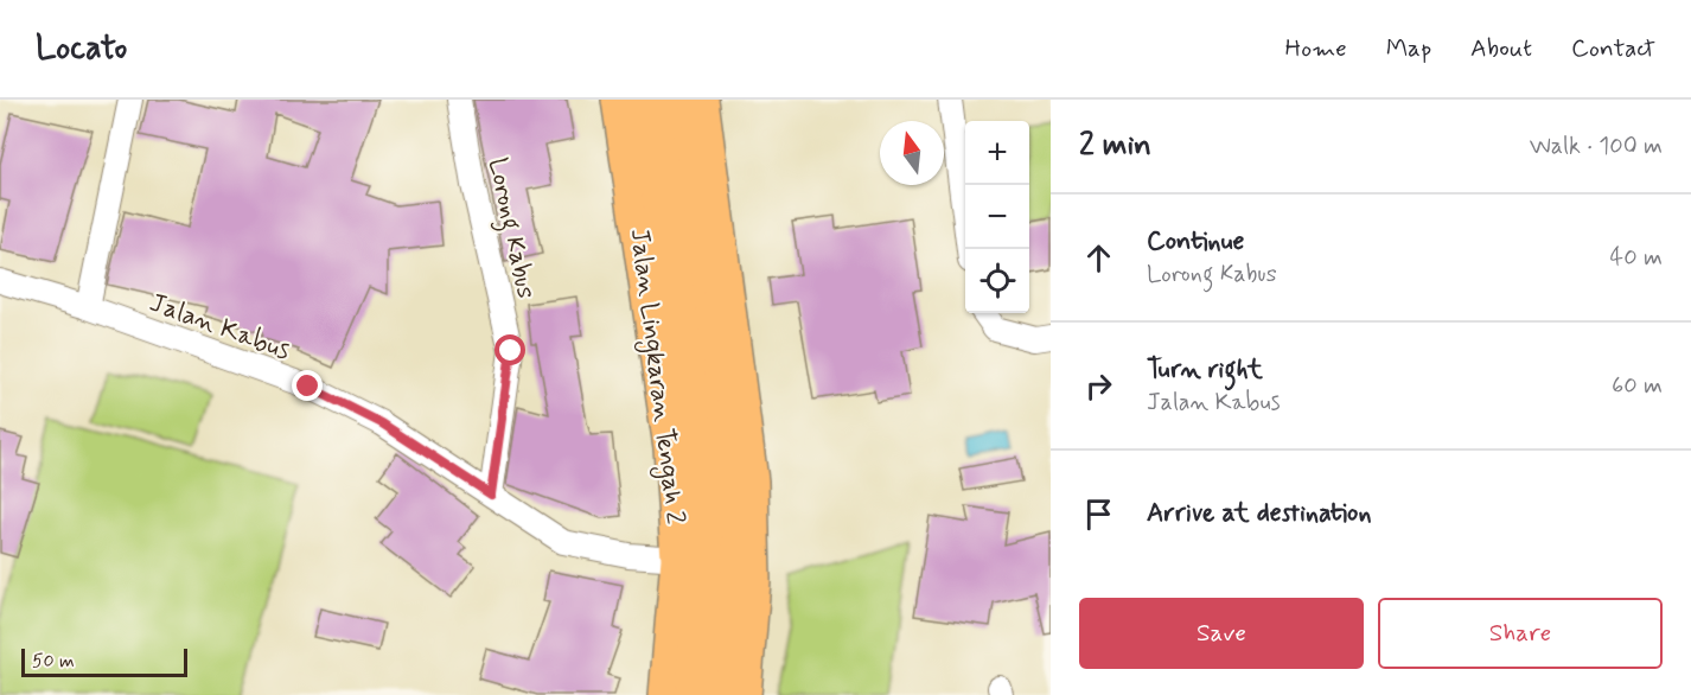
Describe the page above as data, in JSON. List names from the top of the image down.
{
  "streets": {
    "highway": ["Jalan Lingkaran Tengah 2"],
    "street": ["Lorong Kabus", "Jalan Kabus"]
  },
  "crossings": [
    ["Lorong Kabus", "Jalan Kabus"],
    ["Jalan Kabus", "Jalan Lingkaran Tengah 2"]
  ],
  "scale_bar": "50 m",
  "north": "top",
  "page": {
    "header": "Locato",
    "nav": [
      "Home",
      "Map",
      "About",
      "Contact"
    ],
    "heading": ["2 min", "Walk · 100 m"],
    "map_buttons": ["+", "−"],
    "list": [
      ["Continue", "Lorong Kabus", "40 m"],
      ["Turn right", "Jalan Kabus", "60 m"],
      "Arrive at destination"
    ],
    "buttons": ["Save", "Share"],
    "scale": "50 m"
  }
}
